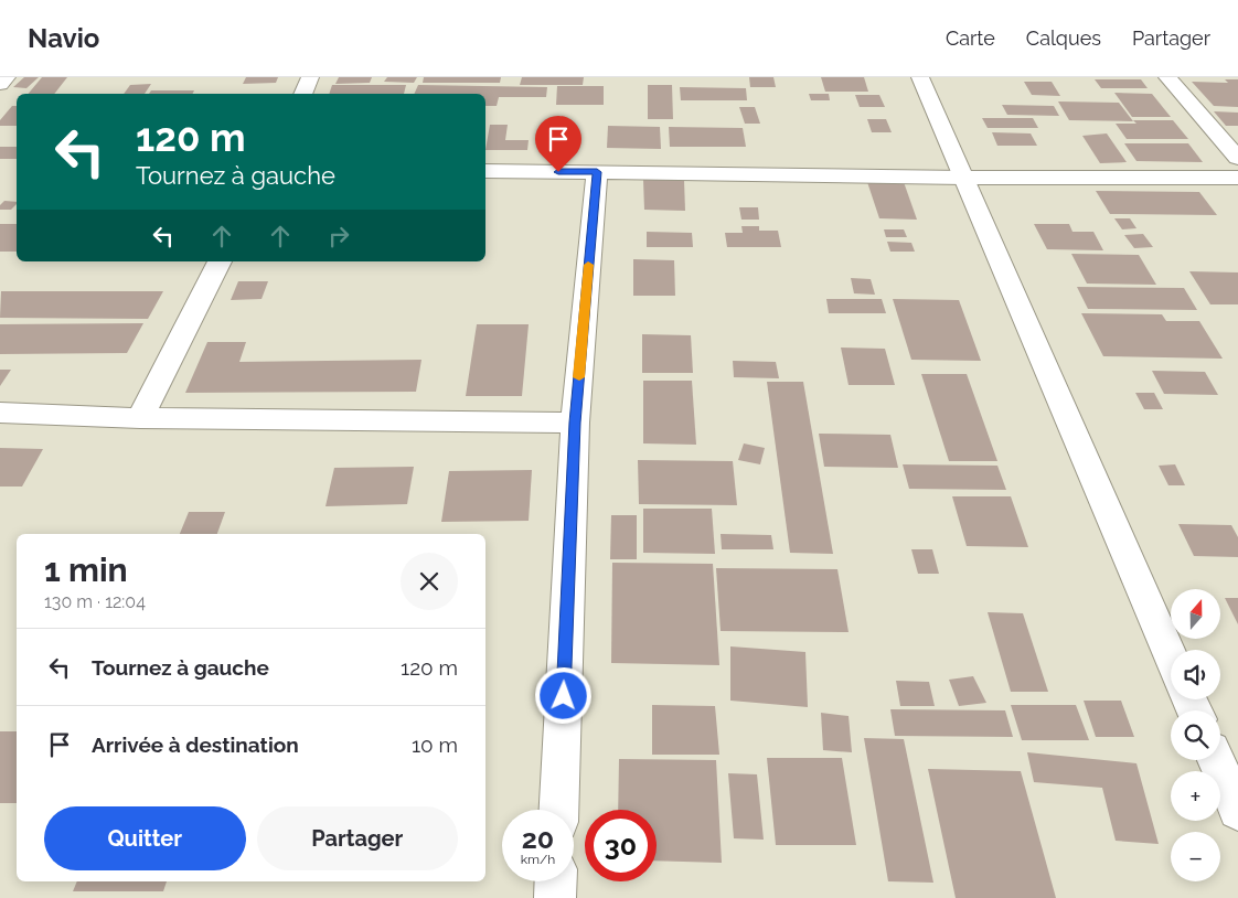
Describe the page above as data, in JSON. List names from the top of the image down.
{
  "north": "top",
  "page": {
    "header": "Navio",
    "nav": ["Carte", "Calques", "Partager"],
    "turn": ["120 m", "Tournez à gauche"],
    "heading": ["1 min", "130 m · 12:04"],
    "map_buttons": ["+", "−"],
    "list": [
      {
        "name": "Tournez à gauche",
        "value": "120 m"
      },
      {
        "name": "Arrivée à destination",
        "value": "10 m"
      }
    ],
    "buttons": ["Quitter", "Partager"],
    "speed": "20 km/h",
    "limit": "30"
  }
}
